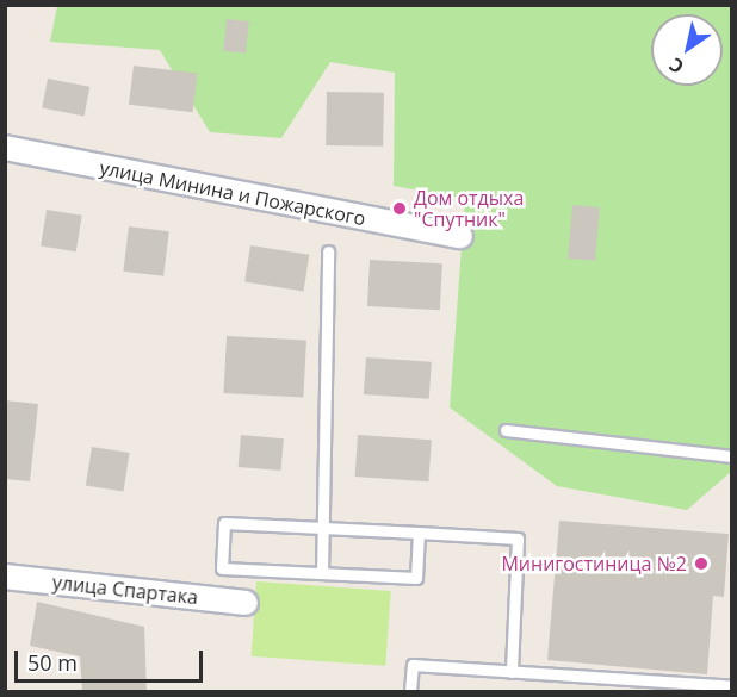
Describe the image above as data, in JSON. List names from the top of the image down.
{
  "streets": {
    "street": ["улица Минина и Пожарского", "улица Спартака"]
  },
  "places": ["Дом отдыха \"Спутник\"", "Минигостиница №2"],
  "scale_bar": "50 m",
  "north": "bottom left"
}
